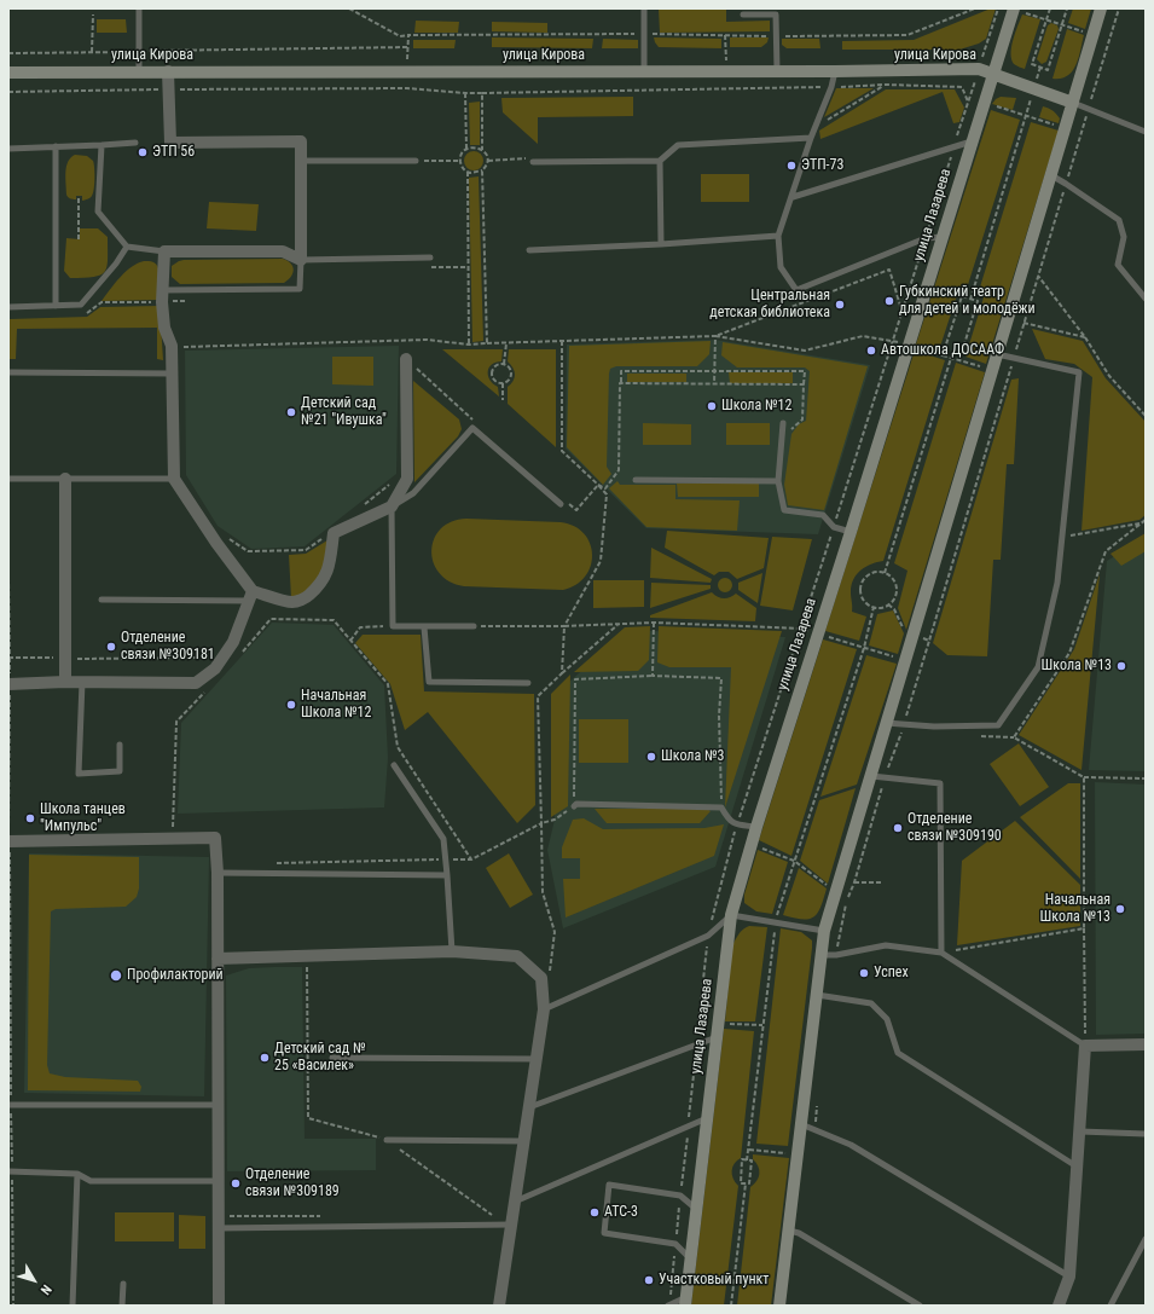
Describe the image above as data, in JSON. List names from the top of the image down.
{
  "streets": {
    "main road": ["улица Кирова", "улица Лазарева"]
  },
  "crossings": [
    ["улица Кирова", "улица Лазарева"]
  ],
  "places": [
    "ЭТП 56",
    "ЭТП-73",
    "Губкинский театр для детей и молодёжи",
    "Центральная детская библиотека",
    "Автошкола ДОСААФ",
    "Школа №12",
    "Детский сад №21 \"Ивушка\"",
    "Отделение связи №309181",
    "Школа №13",
    "Начальная Школа №12",
    "Школа №3",
    "Школа танцев \"Импульс\"",
    "Отделение связи №309190",
    "Начальная Школа №13",
    "Успех",
    "Профилакторий",
    "Детский сад № 25 «Василек»",
    "Отделение связи №309189",
    "АТС-3",
    "Участковый пункт"
  ],
  "north": "bottom right"
}
